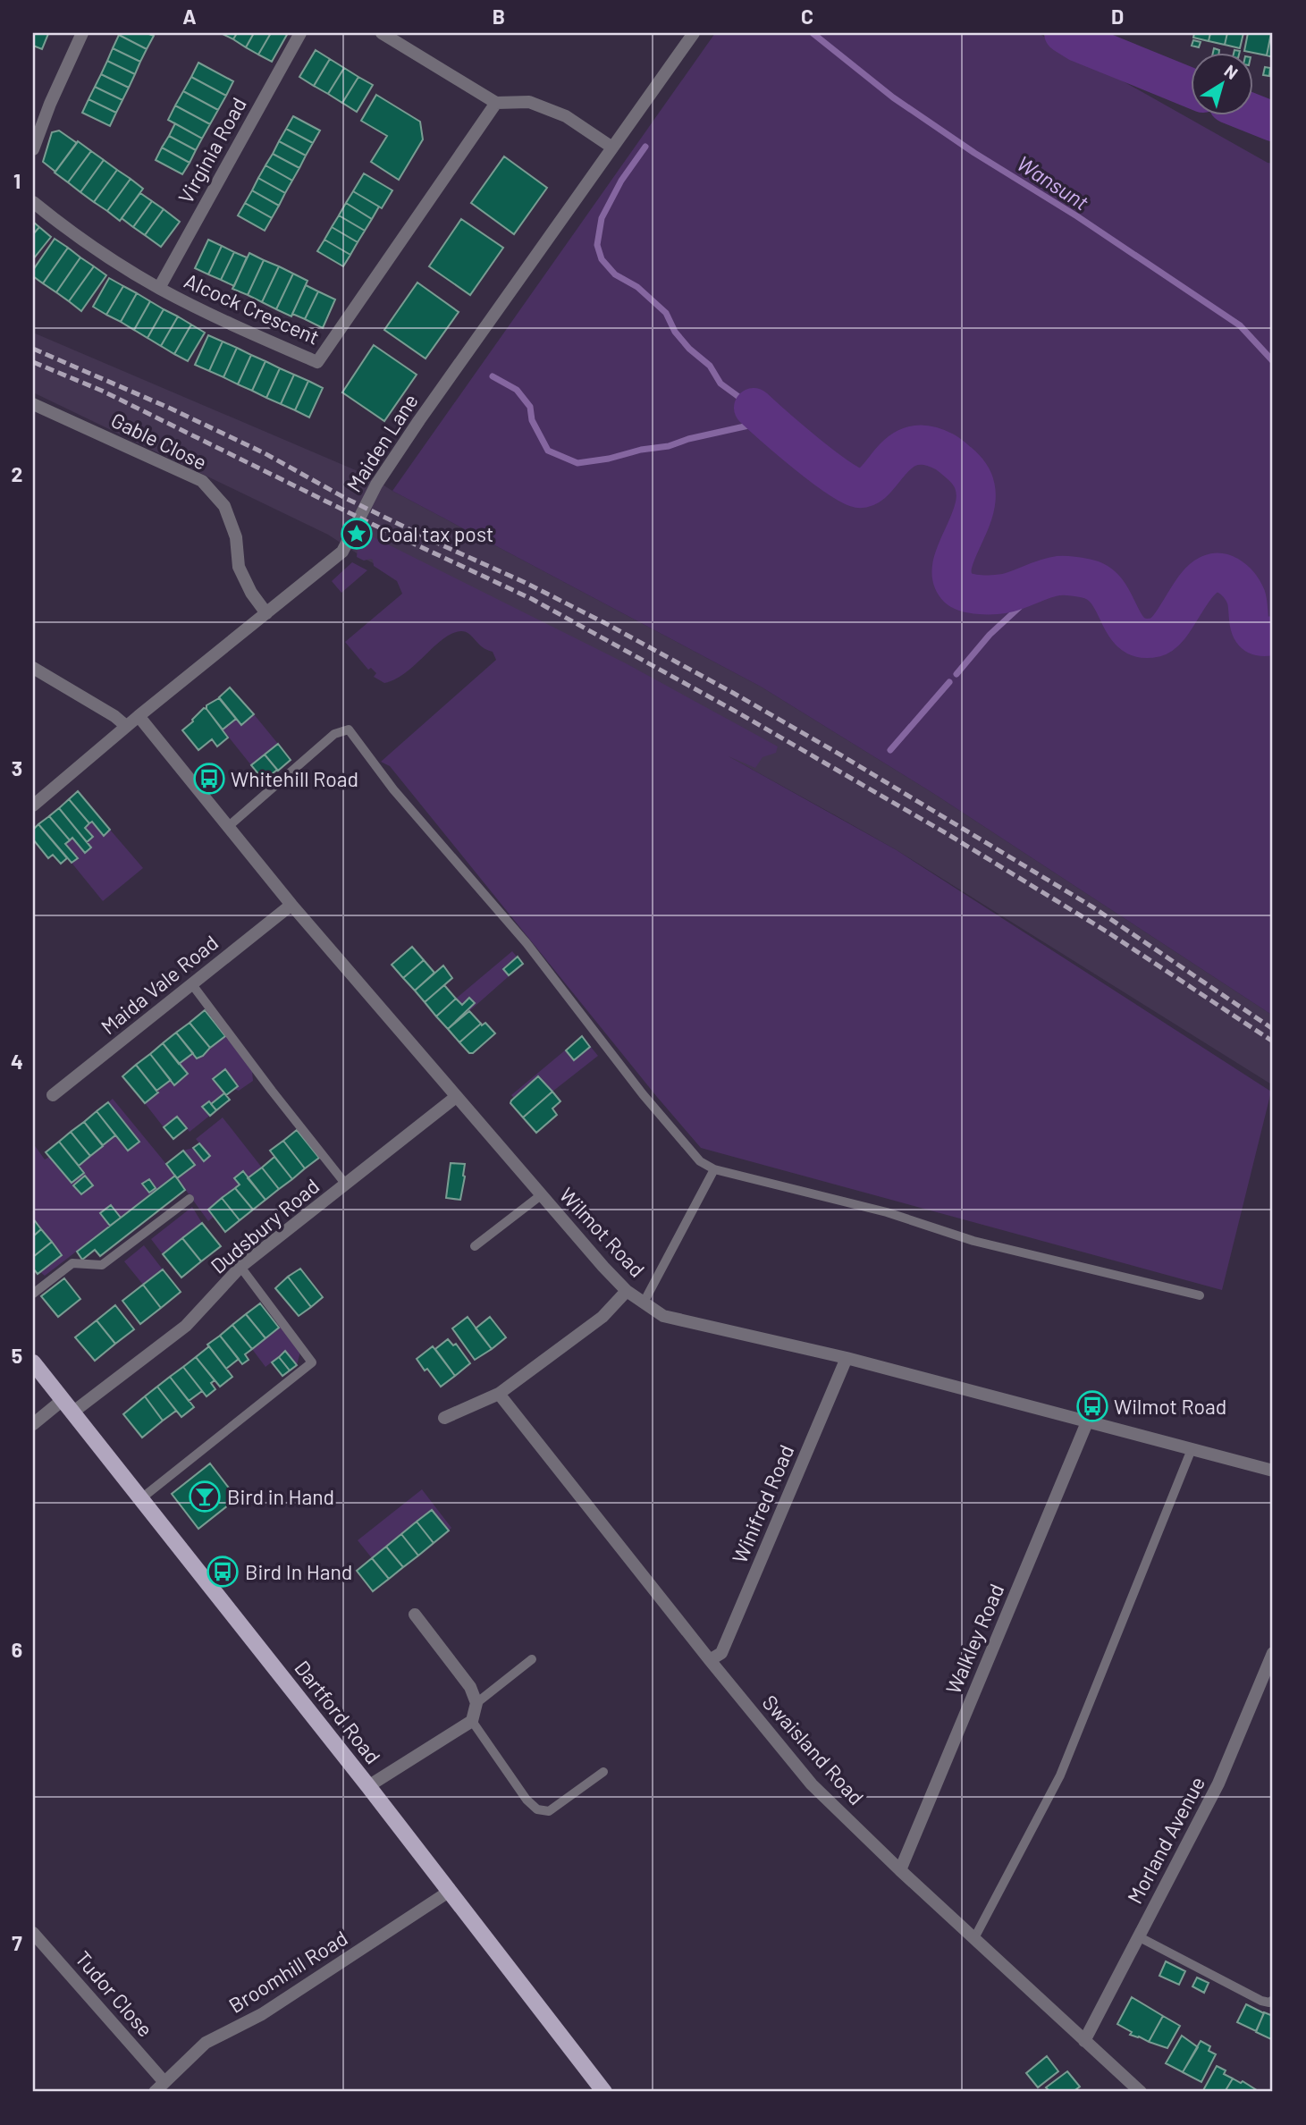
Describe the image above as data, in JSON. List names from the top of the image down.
{
  "streets": {
    "main road": ["Dartford Road"],
    "street": [
      "Virginia Road",
      "Alcock Crescent",
      "Gable Close",
      "Maiden Lane",
      "Maida Vale Road",
      "Dudsbury Road",
      "Wilmot Road",
      "Winifred Road",
      "Walkley Road",
      "Swaisland Road",
      "Morland Avenue",
      "Broomhill Road",
      "Tudor Close"
    ]
  },
  "crossings": [
    ["Virginia Road", "Alcock Crescent"],
    ["Gable Close", "Maiden Lane"],
    ["Maiden Lane", "Wilmot Road"],
    ["Maida Vale Road", "Wilmot Road"],
    ["Dudsbury Road", "Wilmot Road"],
    ["Dudsbury Road", "Dartford Road"],
    ["Wilmot Road", "Winifred Road"],
    ["Wilmot Road", "Walkley Road"],
    ["Winifred Road", "Swaisland Road"],
    ["Walkley Road", "Swaisland Road"],
    ["Dartford Road", "Broomhill Road"],
    ["Swaisland Road", "Morland Avenue"],
    ["Broomhill Road", "Tudor Close"]
  ],
  "water": ["Wansunt"],
  "places": {
    "place": ["Coal tax post"],
    "bus stop": ["Whitehill Road", "Wilmot Road", "Bird In Hand"],
    "bar": ["Bird in Hand"]
  },
  "north": "top right",
  "grid": {
    "columns": [
      "A",
      "B",
      "C",
      "D"
    ],
    "rows": [
      "1",
      "2",
      "3",
      "4",
      "5",
      "6",
      "7"
    ]
  }
}
